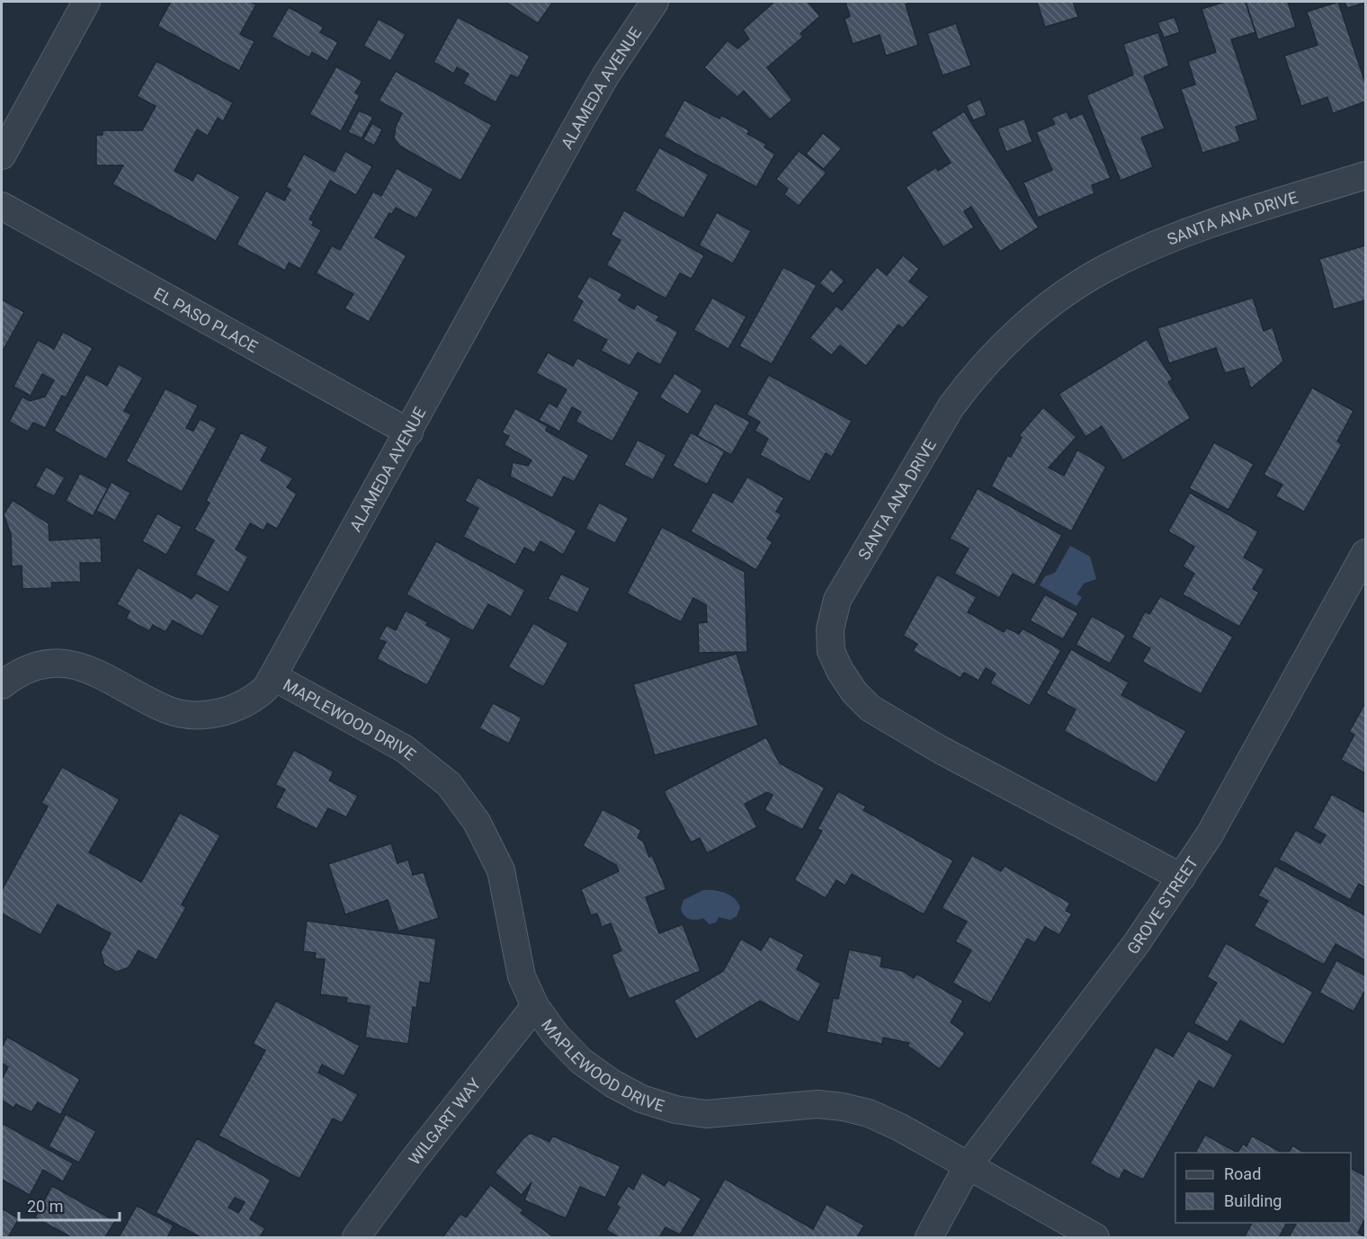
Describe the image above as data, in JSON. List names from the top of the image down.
{
  "streets": {
    "street": [
      "ALAMEDA AVENUE",
      "SANTA ANA DRIVE",
      "EL PASO PLACE",
      "MAPLEWOOD DRIVE",
      "GROVE STREET",
      "WILGART WAY"
    ]
  },
  "crossings": [
    ["ALAMEDA AVENUE", "EL PASO PLACE"],
    ["ALAMEDA AVENUE", "MAPLEWOOD DRIVE"],
    ["SANTA ANA DRIVE", "GROVE STREET"],
    ["MAPLEWOOD DRIVE", "GROVE STREET"],
    ["MAPLEWOOD DRIVE", "WILGART WAY"]
  ],
  "legend": ["Road", "Building"],
  "scale_bar": "20 m"
}
